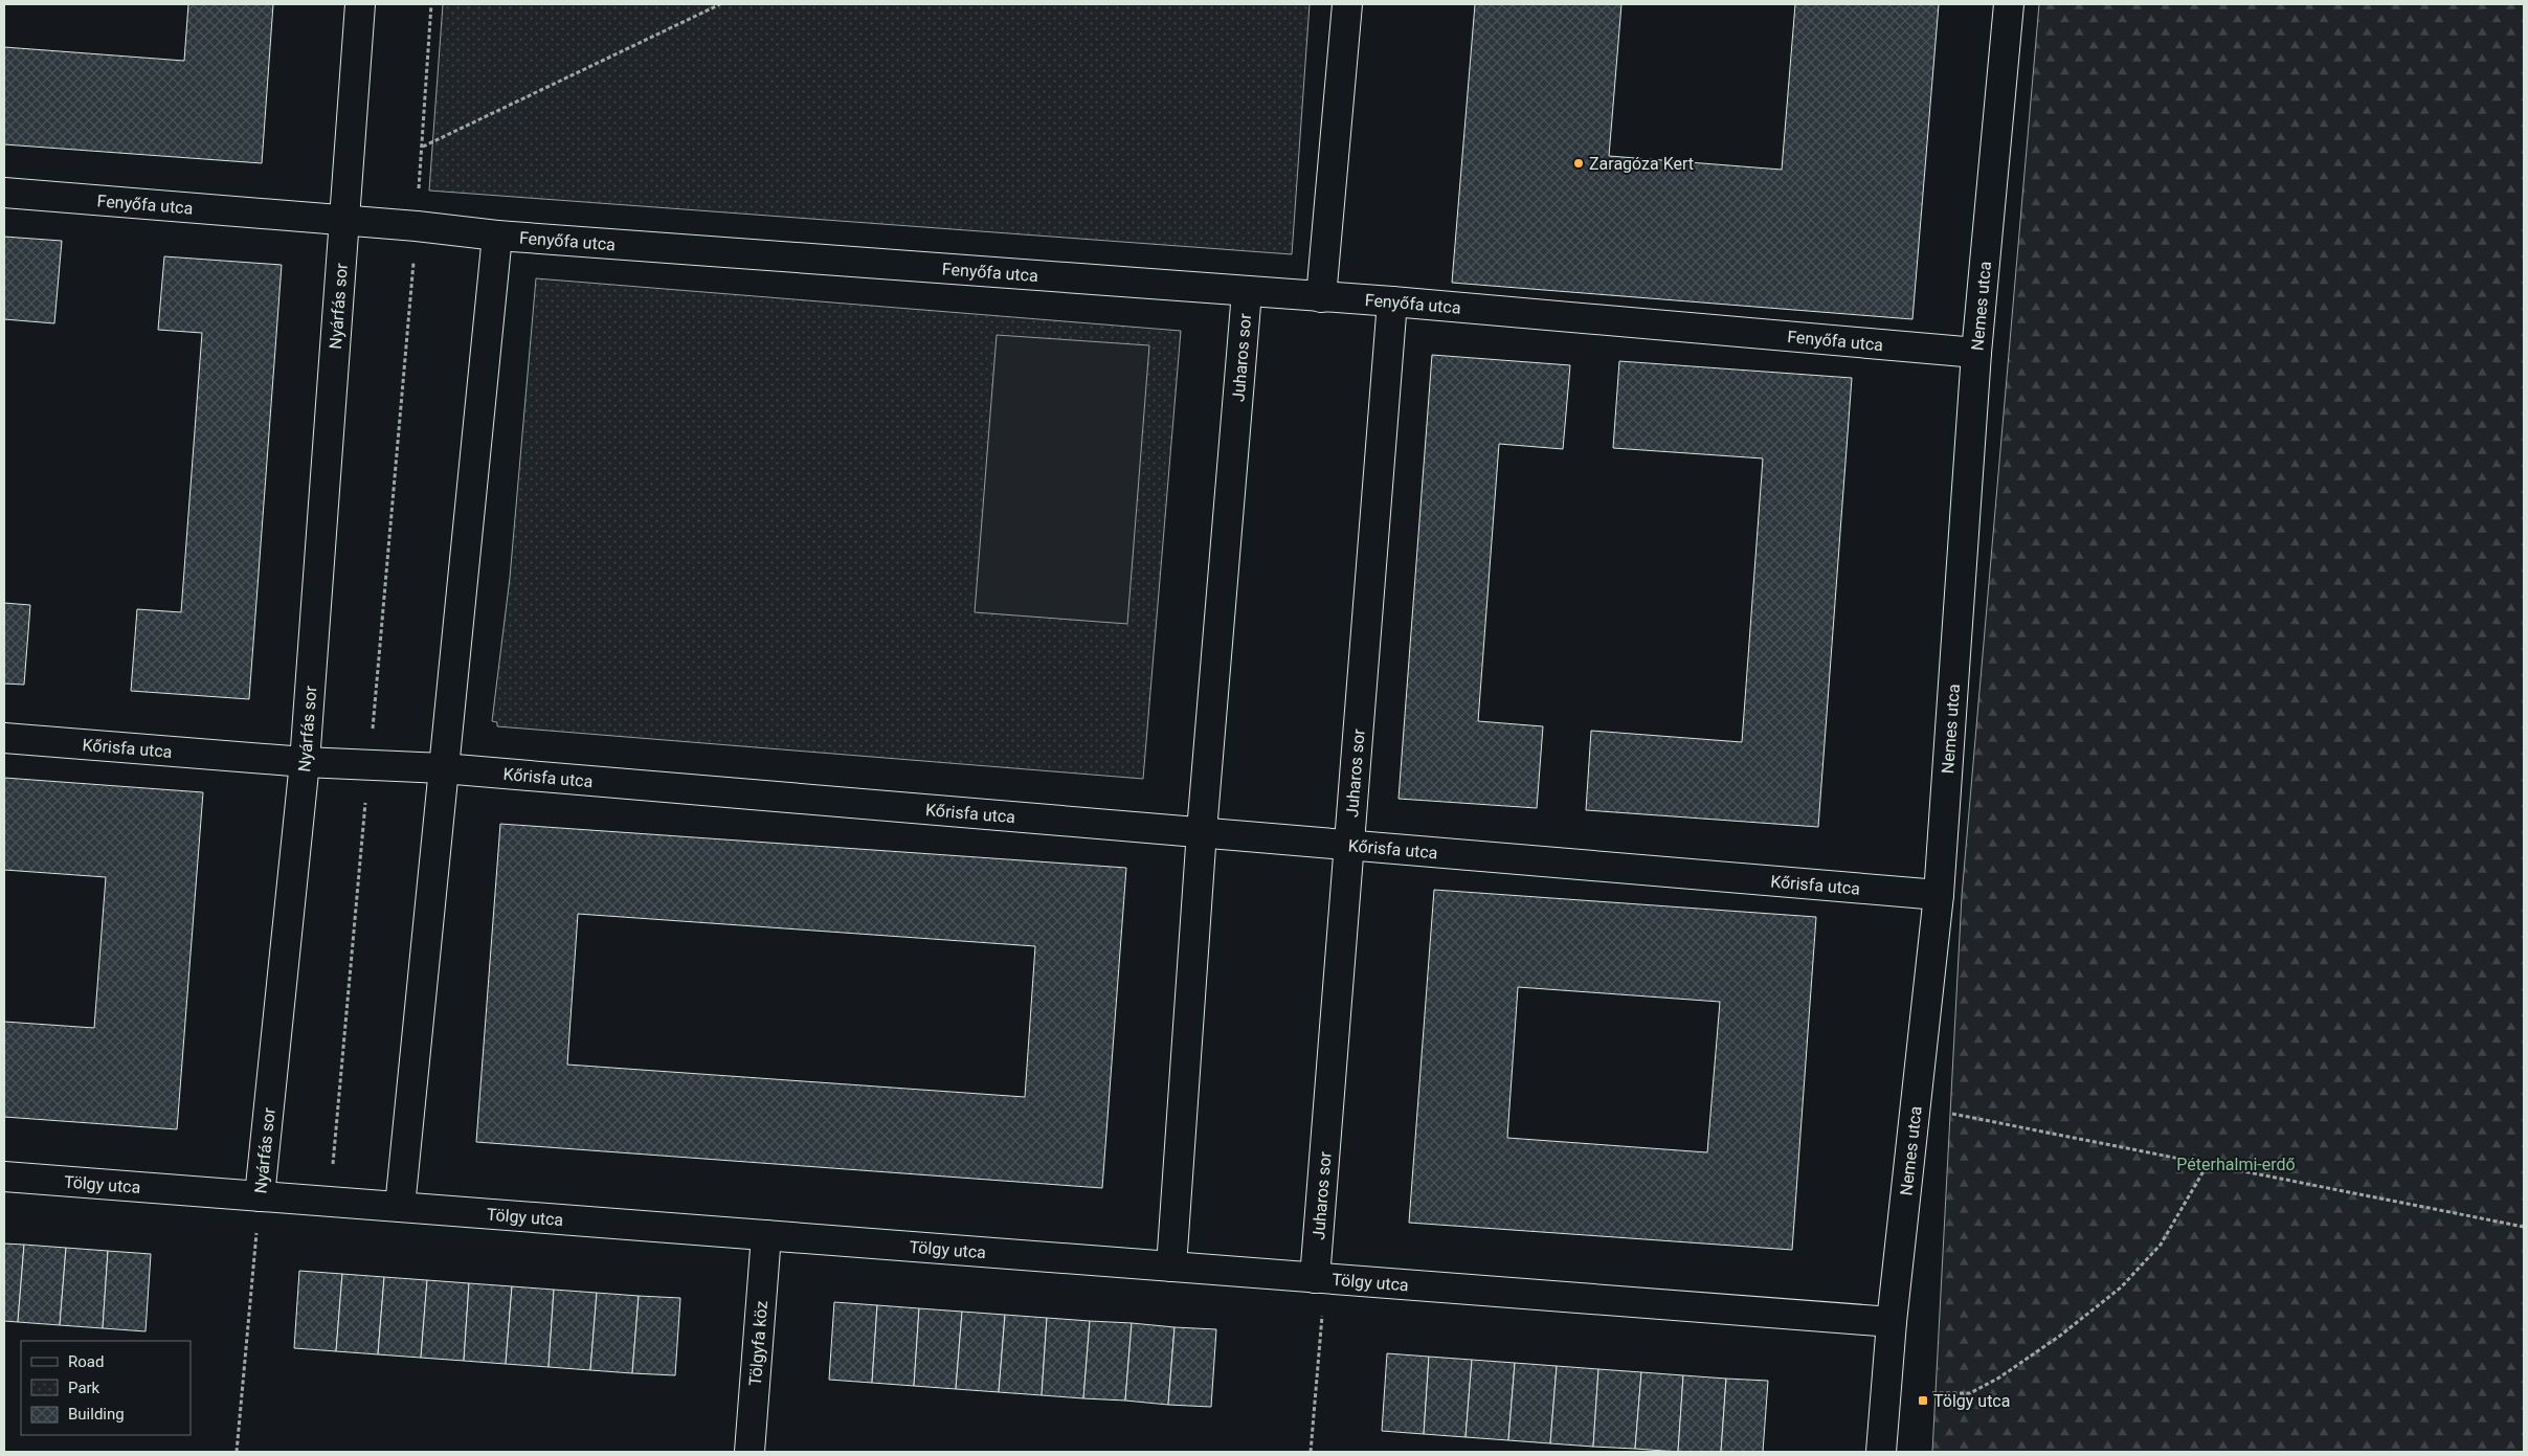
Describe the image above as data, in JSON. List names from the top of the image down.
{
  "streets": {
    "street": [
      "Fenyőfa utca",
      "Nyárfás sor",
      "Nemes utca",
      "Juharos sor",
      "Kőrisfa utca",
      "Tölgy utca",
      "Tölgyfa köz"
    ]
  },
  "crossings": [
    ["Fenyőfa utca", "Nyárfás sor"],
    ["Fenyőfa utca", "Nemes utca"],
    ["Fenyőfa utca", "Juharos sor"],
    ["Nyárfás sor", "Kőrisfa utca"],
    ["Nyárfás sor", "Tölgy utca"],
    ["Nemes utca", "Kőrisfa utca"],
    ["Nemes utca", "Tölgy utca"],
    ["Juharos sor", "Kőrisfa utca"],
    ["Juharos sor", "Tölgy utca"],
    ["Tölgy utca", "Tölgyfa köz"]
  ],
  "parks": ["Péterhalmi-erdő"],
  "places": {
    "other": ["Zaragóza Kert"],
    "transit": ["Tölgy utca"]
  },
  "legend": ["Road", "Park", "Building"]
}
